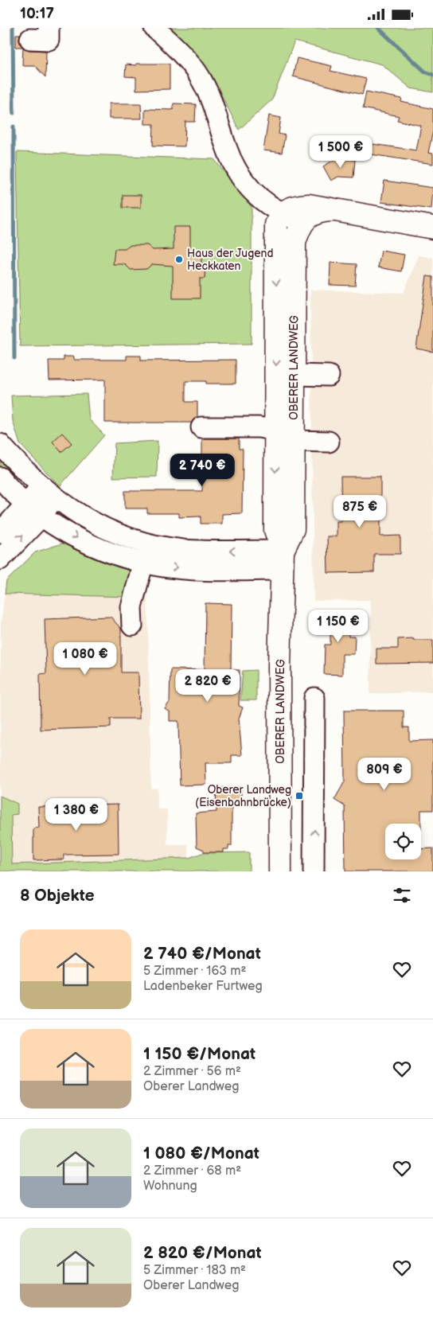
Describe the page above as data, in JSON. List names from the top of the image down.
{
  "streets": {
    "main road": ["OBERER LANDWEG"]
  },
  "places": {
    "other": ["Haus der Jugend Heckkaten"],
    "transit": ["Oberer Landweg (Eisenbahnbrücke)"]
  },
  "page": {
    "status": "10:17",
    "price": [
      "1 500 €",
      "2 740 €",
      "875 €",
      "1 150 €",
      "1 080 €",
      "2 820 €",
      "809 €",
      "1 380 €"
    ],
    "heading": "8 Objekte",
    "list": [
      {
        "name": "2 740 €/Monat",
        "note": "5 Zimmer · 163 m² · Ladenbeker Furtweg"
      },
      {
        "name": "1 150 €/Monat",
        "note": "2 Zimmer · 56 m² · Oberer Landweg"
      },
      {
        "name": "1 080 €/Monat",
        "note": "2 Zimmer · 68 m² · Wohnung"
      },
      {
        "name": "2 820 €/Monat",
        "note": "5 Zimmer · 183 m² · Oberer Landweg"
      }
    ]
  }
}
